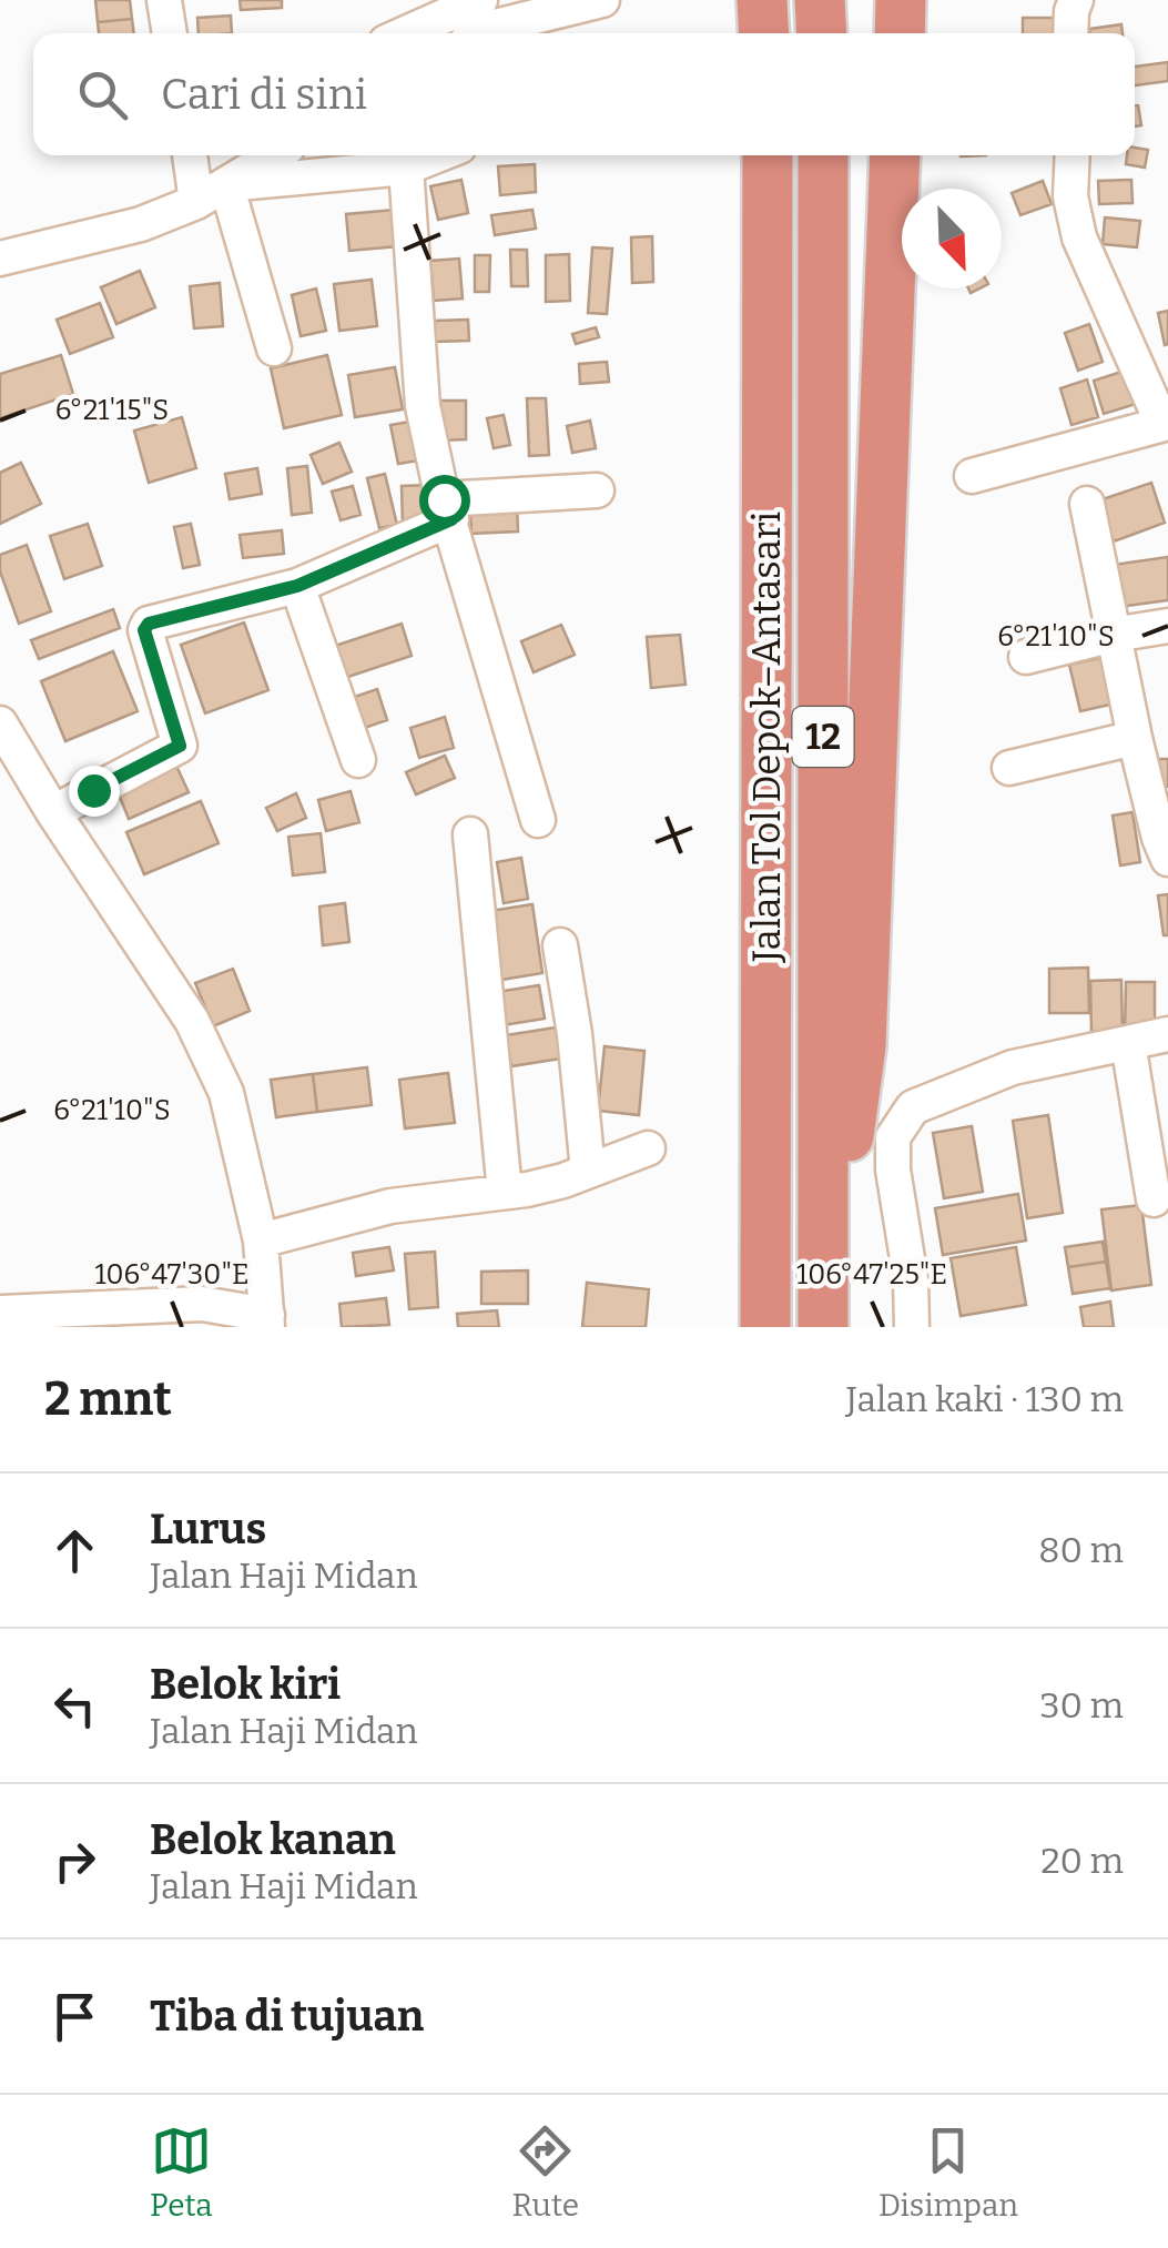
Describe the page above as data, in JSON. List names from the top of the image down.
{
  "streets": {
    "highway": ["Jalan Tol Depok–Antasari", "12"]
  },
  "north": "bottom right",
  "page": {
    "search": "Cari di sini",
    "heading": ["2 mnt", "Jalan kaki · 130 m"],
    "list": [
      ["Lurus", "Jalan Haji Midan", "80 m"],
      ["Belok kiri", "Jalan Haji Midan", "30 m"],
      ["Belok kanan", "Jalan Haji Midan", "20 m"],
      "Tiba di tujuan"
    ],
    "nav": ["Peta", "Rute", "Disimpan"]
  },
  "coordinates": [
    "6°21'15\"S",
    "6°21'10\"S",
    "106°47'30\"E",
    "106°47'25\"E"
  ]
}
